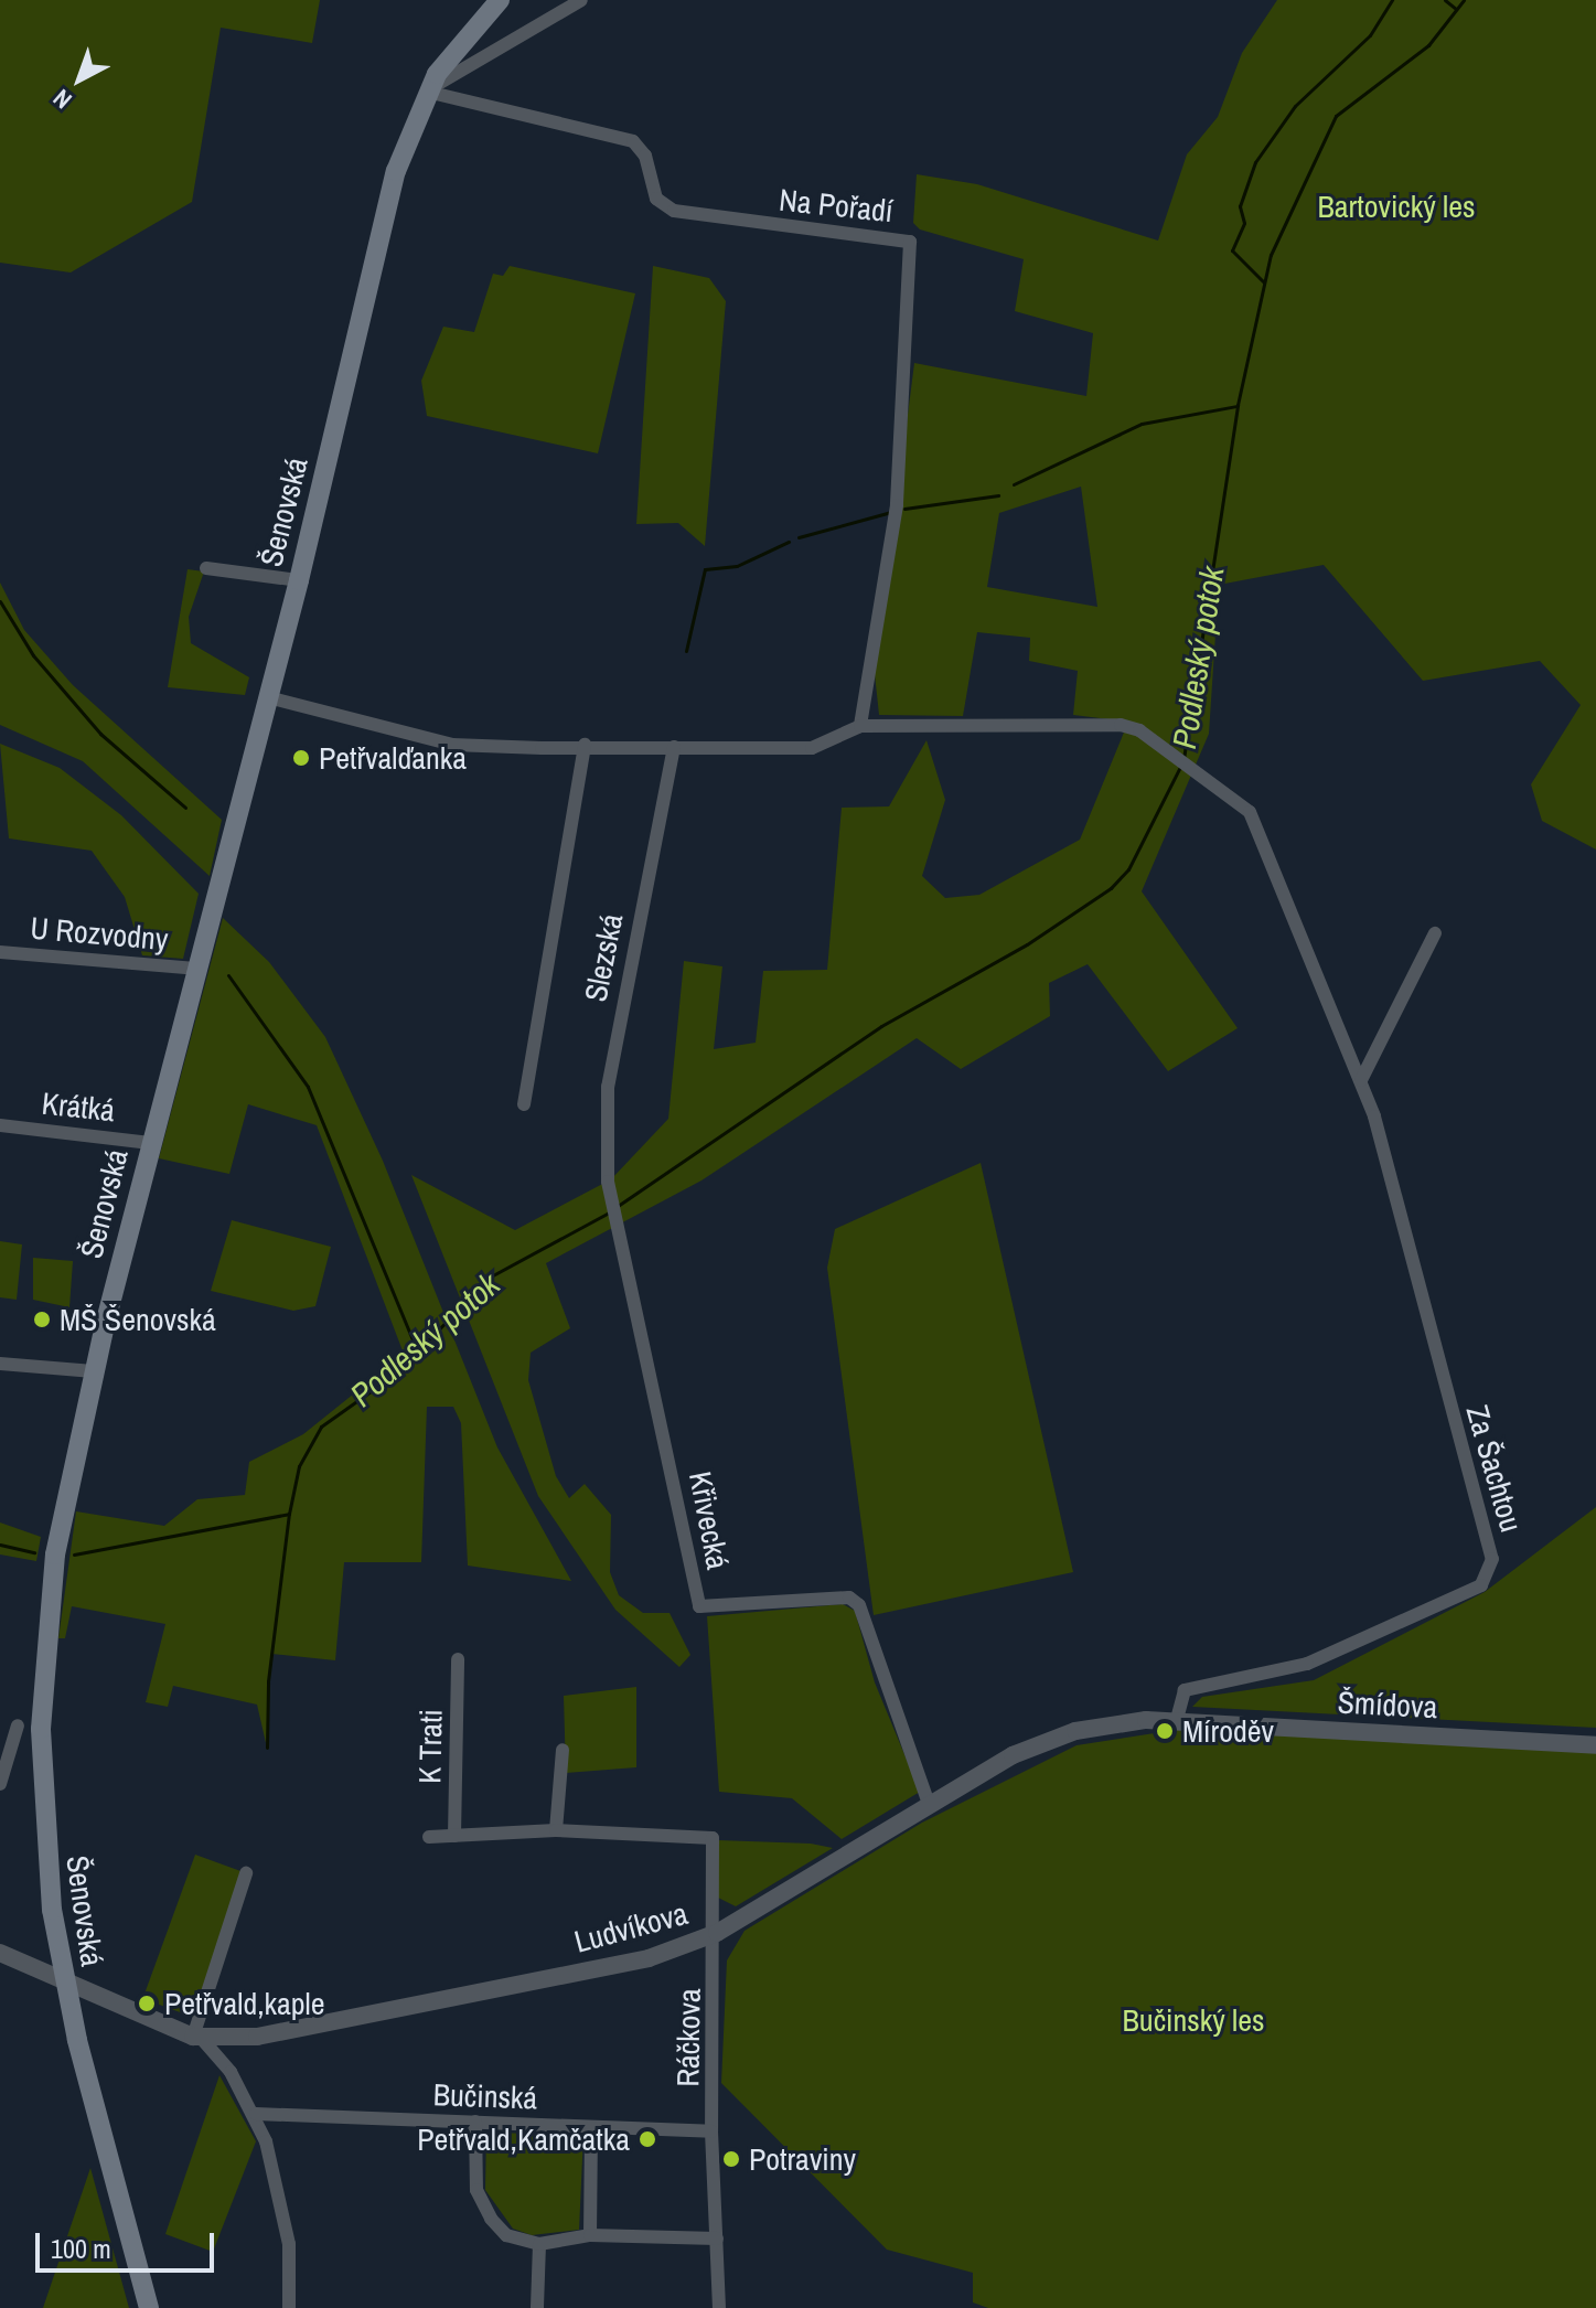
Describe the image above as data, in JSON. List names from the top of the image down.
{
  "streets": {
    "main road": ["Šenovská"],
    "street": [
      "Na Pořadí",
      "U Rozvodny",
      "Slezská",
      "Krátká",
      "Za Šachtou",
      "Křivecká",
      "Šmídova",
      "K Trati",
      "Ludvíkova",
      "Ráčkova",
      "Bučinská"
    ]
  },
  "crossings": [
    ["Na Pořadí", "Šenovská"],
    ["Na Pořadí", "Za Šachtou"],
    ["Šenovská", "U Rozvodny"],
    ["Šenovská", "Krátká"],
    ["Šenovská", "Ludvíkova"],
    ["Slezská", "Křivecká"],
    ["Za Šachtou", "Šmídova"],
    ["Za Šachtou", "Ludvíkova"],
    ["Křivecká", "Ludvíkova"],
    ["Šmídova", "Ludvíkova"],
    ["Ludvíkova", "Ráčkova"],
    ["Ráčkova", "Bučinská"]
  ],
  "water": ["Podleský potok"],
  "parks": ["Bartovický les", "Bučinský les"],
  "places": [
    "Petřvalďanka",
    "MŠ Šenovská",
    "Míroděv",
    "Petřvald,kaple",
    "Petřvald,Kamčatka",
    "Potraviny"
  ],
  "scale_bar": "100 m",
  "north": "bottom left"
}
